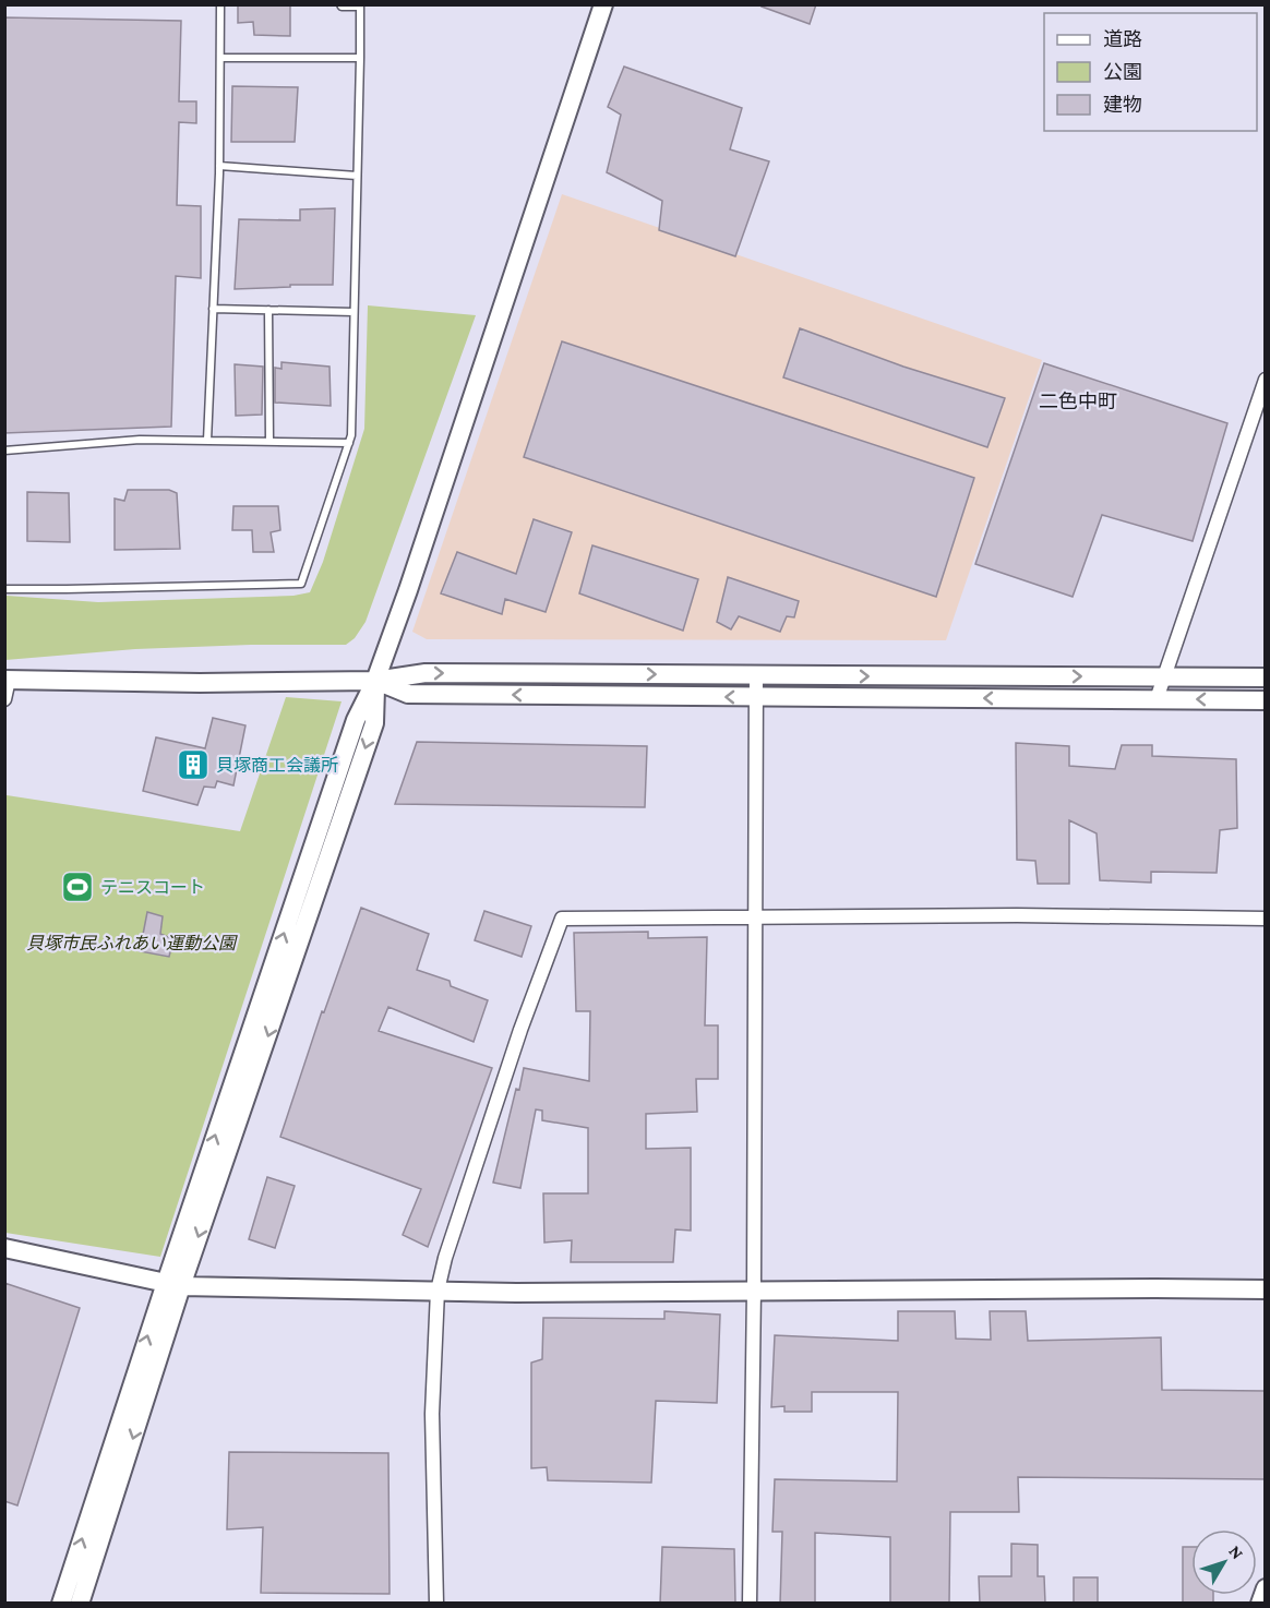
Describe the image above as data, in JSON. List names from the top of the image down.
{
  "districts": ["二色中町"],
  "parks": ["貝塚市民ふれあい運動公園"],
  "places": {
    "building": ["貝塚商工会議所"],
    "sports": ["テニスコート"]
  },
  "legend": ["道路", "公園", "建物"],
  "north": "top right"
}
